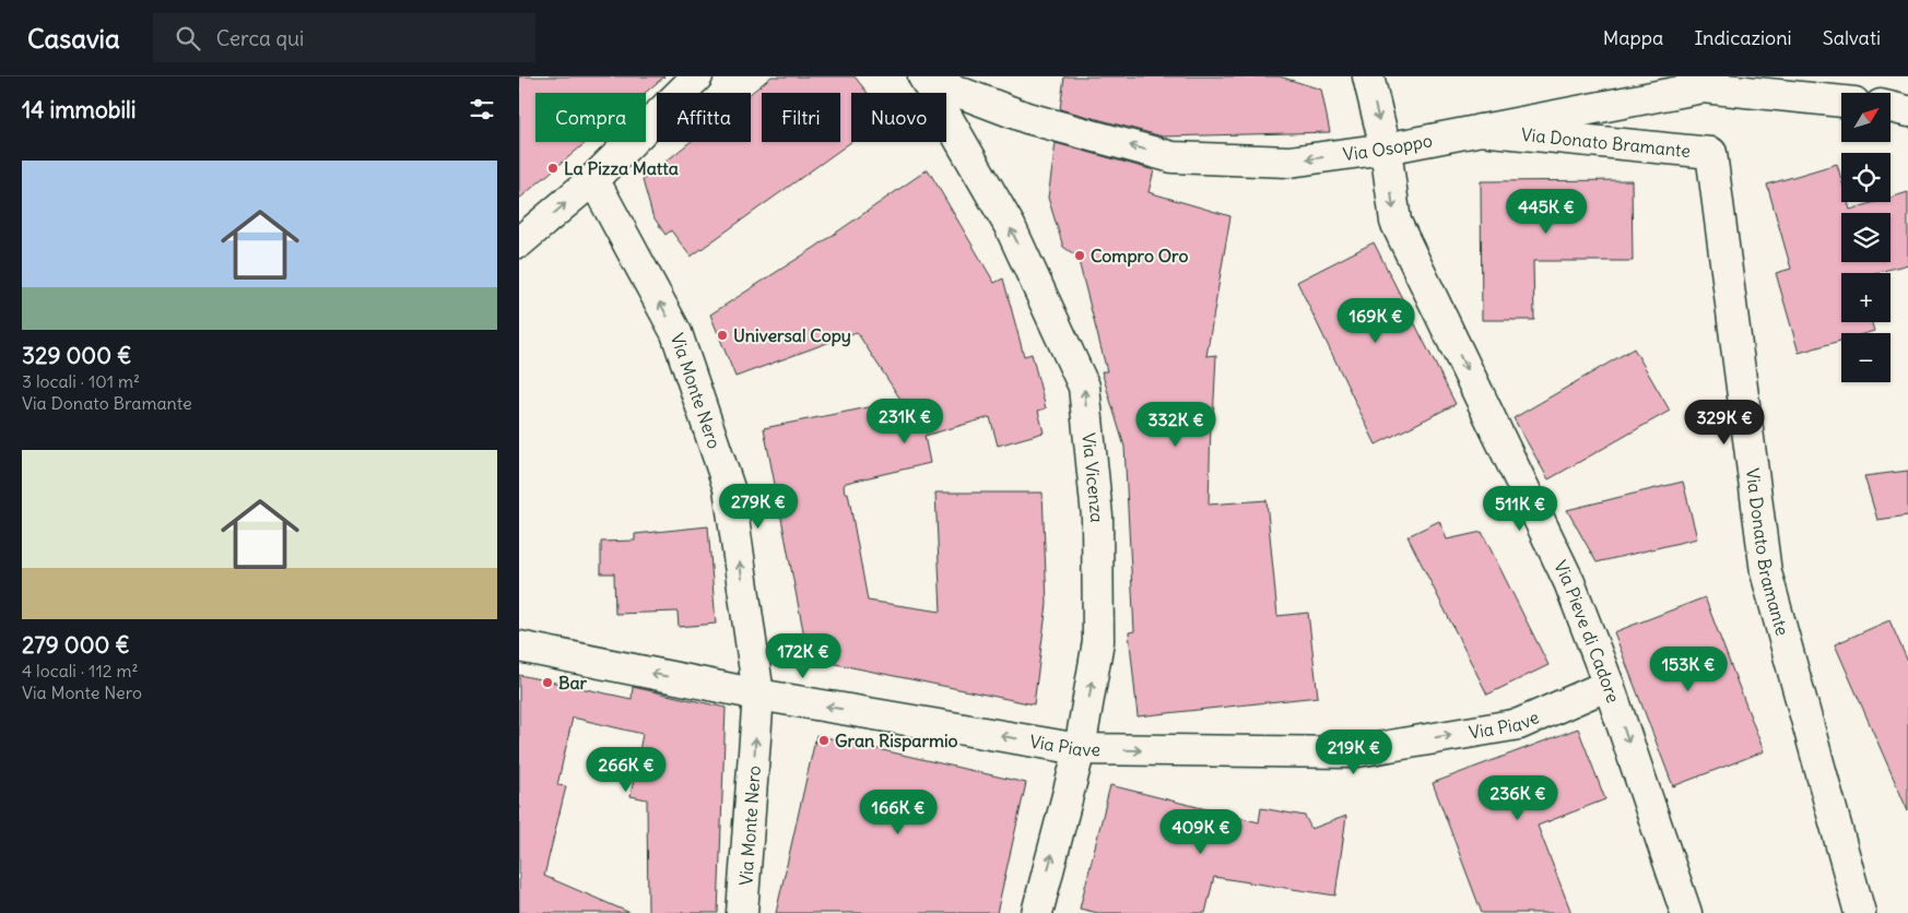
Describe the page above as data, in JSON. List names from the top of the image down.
{
  "streets": {
    "street": [
      "Via Donato Bramante",
      "Via Osoppo",
      "Via Monte Nero",
      "Via Vicenza",
      "Via Pieve di Cadore",
      "Via Piave"
    ]
  },
  "crossings": [
    ["Via Donato Bramante", "Via Osoppo"],
    ["Via Osoppo", "Via Vicenza"],
    ["Via Osoppo", "Via Pieve di Cadore"],
    ["Via Monte Nero", "Via Piave"],
    ["Via Vicenza", "Via Piave"],
    ["Via Pieve di Cadore", "Via Piave"]
  ],
  "one_way": [
    "Via Osoppo",
    "Via Monte Nero",
    "Via Vicenza",
    "Via Pieve di Cadore"
  ],
  "places": [
    "La Pizza Matta",
    "Compro Oro",
    "Universal Copy",
    "Bar",
    "Gran Risparmio"
  ],
  "north": "top right",
  "page": {
    "header": "Casavia",
    "search": "Cerca qui",
    "nav": ["Mappa", "Indicazioni", "Salvati"],
    "heading": "14 immobili",
    "map_buttons": ["+", "−"],
    "chip": [
      "Compra",
      "Affitta",
      "Filtri",
      "Nuovo"
    ],
    "list": [
      {
        "name": "329 000 €",
        "note": "3 locali · 101 m² · Via Donato Bramante"
      },
      {
        "name": "279 000 €",
        "note": "4 locali · 112 m² · Via Monte Nero"
      }
    ],
    "price": [
      "445K €",
      "169K €",
      "231K €",
      "329K €",
      "332K €",
      "279K €",
      "511K €",
      "172K €",
      "153K €",
      "219K €",
      "266K €",
      "236K €",
      "166K €",
      "409K €"
    ]
  }
}
